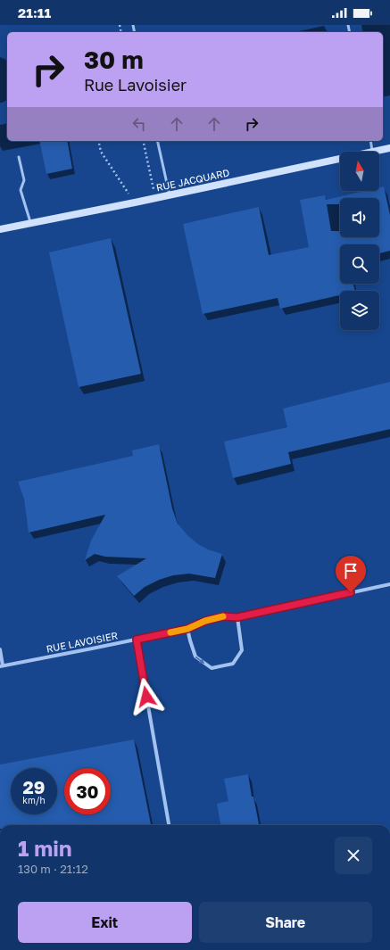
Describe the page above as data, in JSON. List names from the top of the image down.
{
  "streets": {
    "street": ["RUE JACQUARD", "RUE LAVOISIER"]
  },
  "north": "top",
  "page": {
    "status": "21:11",
    "turn": ["30 m", "Rue Lavoisier"],
    "speed": "29 km/h",
    "limit": "30",
    "heading": ["1 min", "130 m · 21:12"],
    "buttons": ["Exit", "Share"]
  }
}
